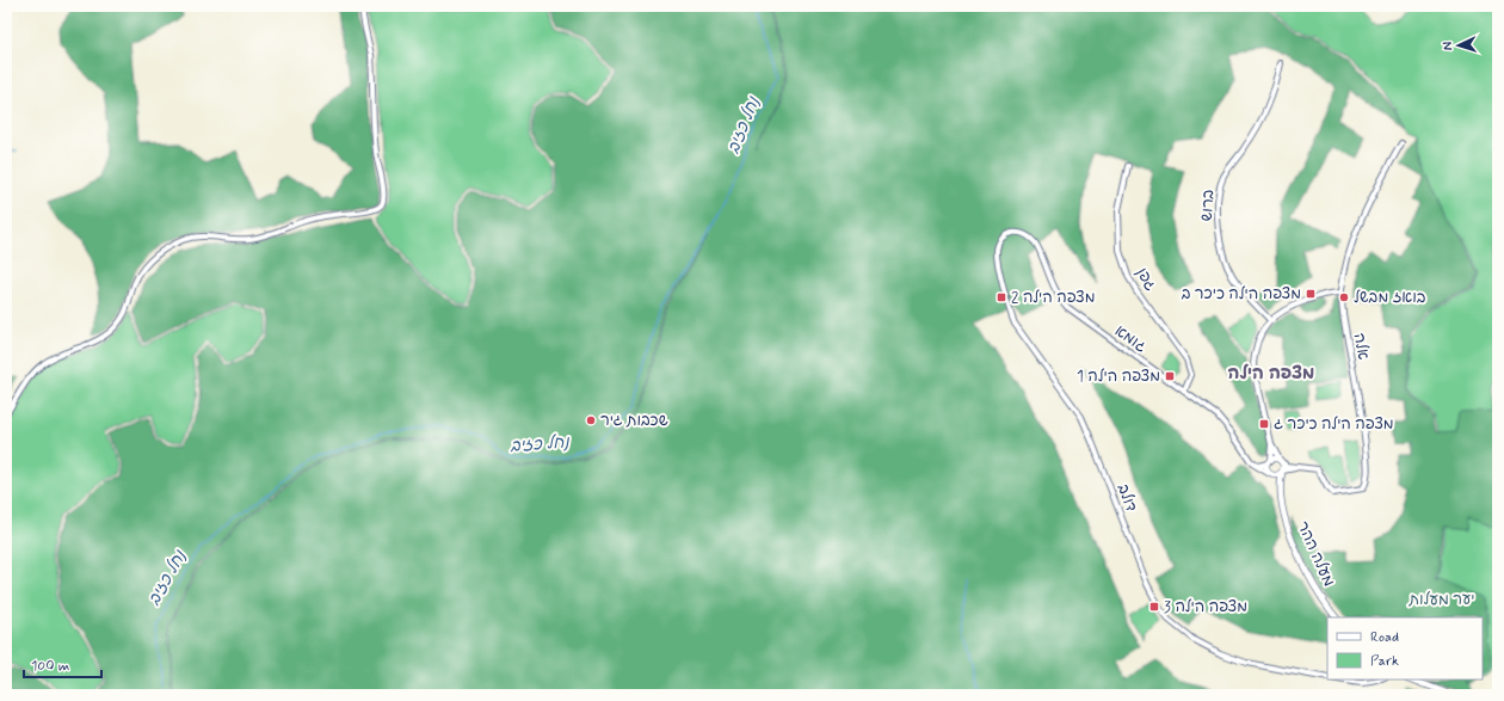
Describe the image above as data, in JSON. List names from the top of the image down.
{
  "streets": {
    "street": [
      "ברוש",
      "גפן",
      "גומא",
      "אלה",
      "דולב",
      "מעלה ההר"
    ]
  },
  "crossings": [
    ["גפן", "גומא"],
    ["גומא", "דולב"],
    ["אלה", "מעלה ההר"]
  ],
  "districts": ["מצפה הילה"],
  "water": ["נחל כזיב"],
  "parks": ["יער מעלות"],
  "places": {
    "transit": [
      "מצפה הילה כיכר ב",
      "מצפה הילה 2",
      "מצפה הילה 1",
      "מצפה הילה כיכר ג",
      "מצפה הילה 3"
    ],
    "other": ["בואז מבשל", "שכבות גיר"]
  },
  "legend": ["Road", "Park"],
  "scale_bar": "100 m",
  "north": "left"
}
